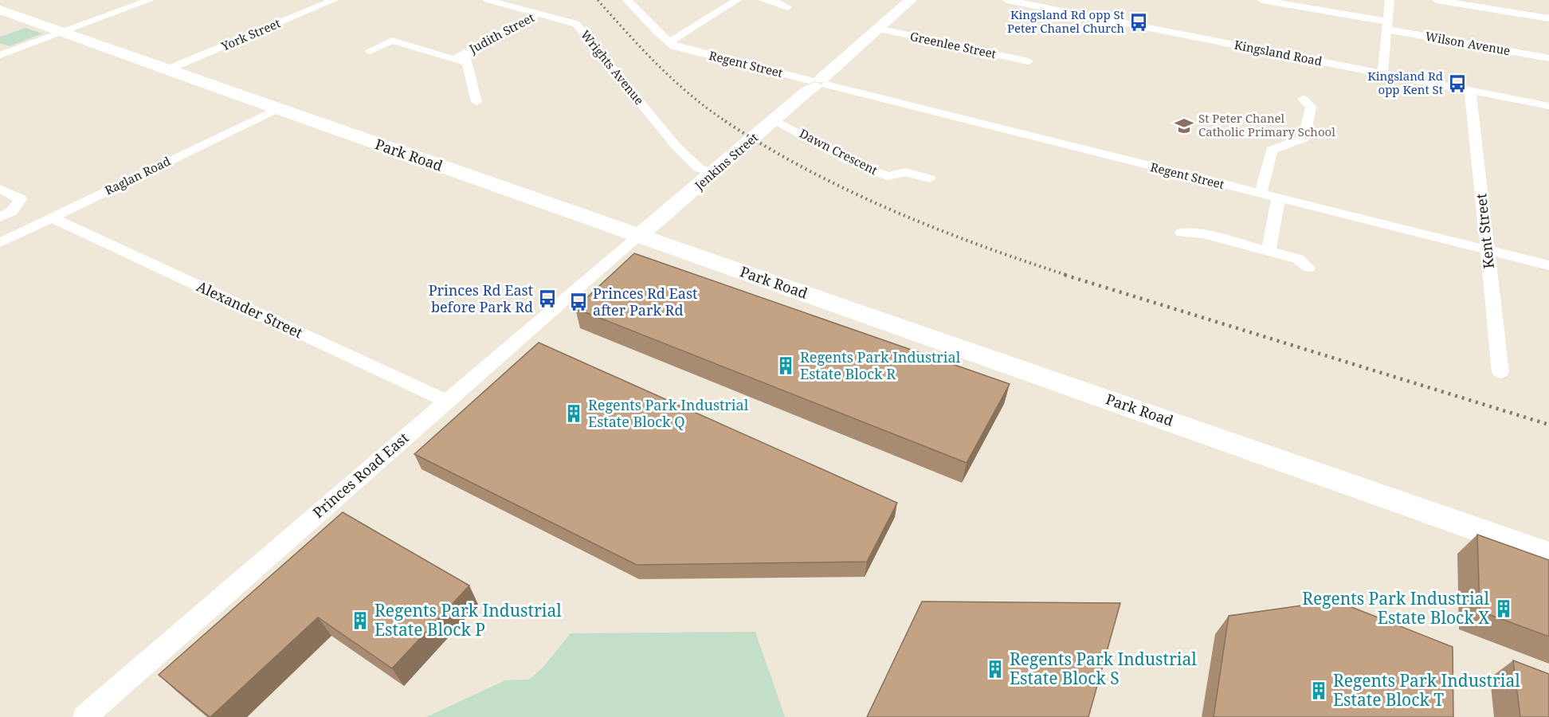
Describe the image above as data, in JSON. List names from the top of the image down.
{
  "streets": {
    "main road": ["Park Road", "Jenkins Street"],
    "street": [
      "Judith Street",
      "York Street",
      "Wilson Avenue",
      "Greenlee Street",
      "Kingsland Road",
      "Regent Street",
      "Wrights Avenue",
      "Dawn Crescent",
      "Raglan Road",
      "Kent Street",
      "Alexander Street",
      "Princes Road East"
    ]
  },
  "crossings": [
    ["Judith Street", "Wrights Avenue"],
    ["York Street", "Park Road"],
    ["Greenlee Street", "Jenkins Street"],
    ["Kingsland Road", "Kent Street"],
    ["Regent Street", "Jenkins Street"],
    ["Regent Street", "Kent Street"],
    ["Wrights Avenue", "Jenkins Street"],
    ["Dawn Crescent", "Jenkins Street"],
    ["Park Road", "Jenkins Street"],
    ["Park Road", "Raglan Road"],
    ["Park Road", "Princes Road East"],
    ["Jenkins Street", "Princes Road East"],
    ["Raglan Road", "Alexander Street"],
    ["Alexander Street", "Princes Road East"]
  ],
  "places": {
    "bus stop": [
      "Kingsland Rd opp St Peter Chanel Church",
      "Kingsland Rd opp Kent St",
      "Princes Rd East before Park Rd",
      "Princes Rd East after Park Rd"
    ],
    "school or university": ["St Peter Chanel Catholic Primary School"],
    "building": [
      "Regents Park Industrial Estate Block R",
      "Regents Park Industrial Estate Block Q",
      "Regents Park Industrial Estate Block X",
      "Regents Park Industrial Estate Block P",
      "Regents Park Industrial Estate Block S",
      "Regents Park Industrial Estate Block T"
    ]
  }
}
